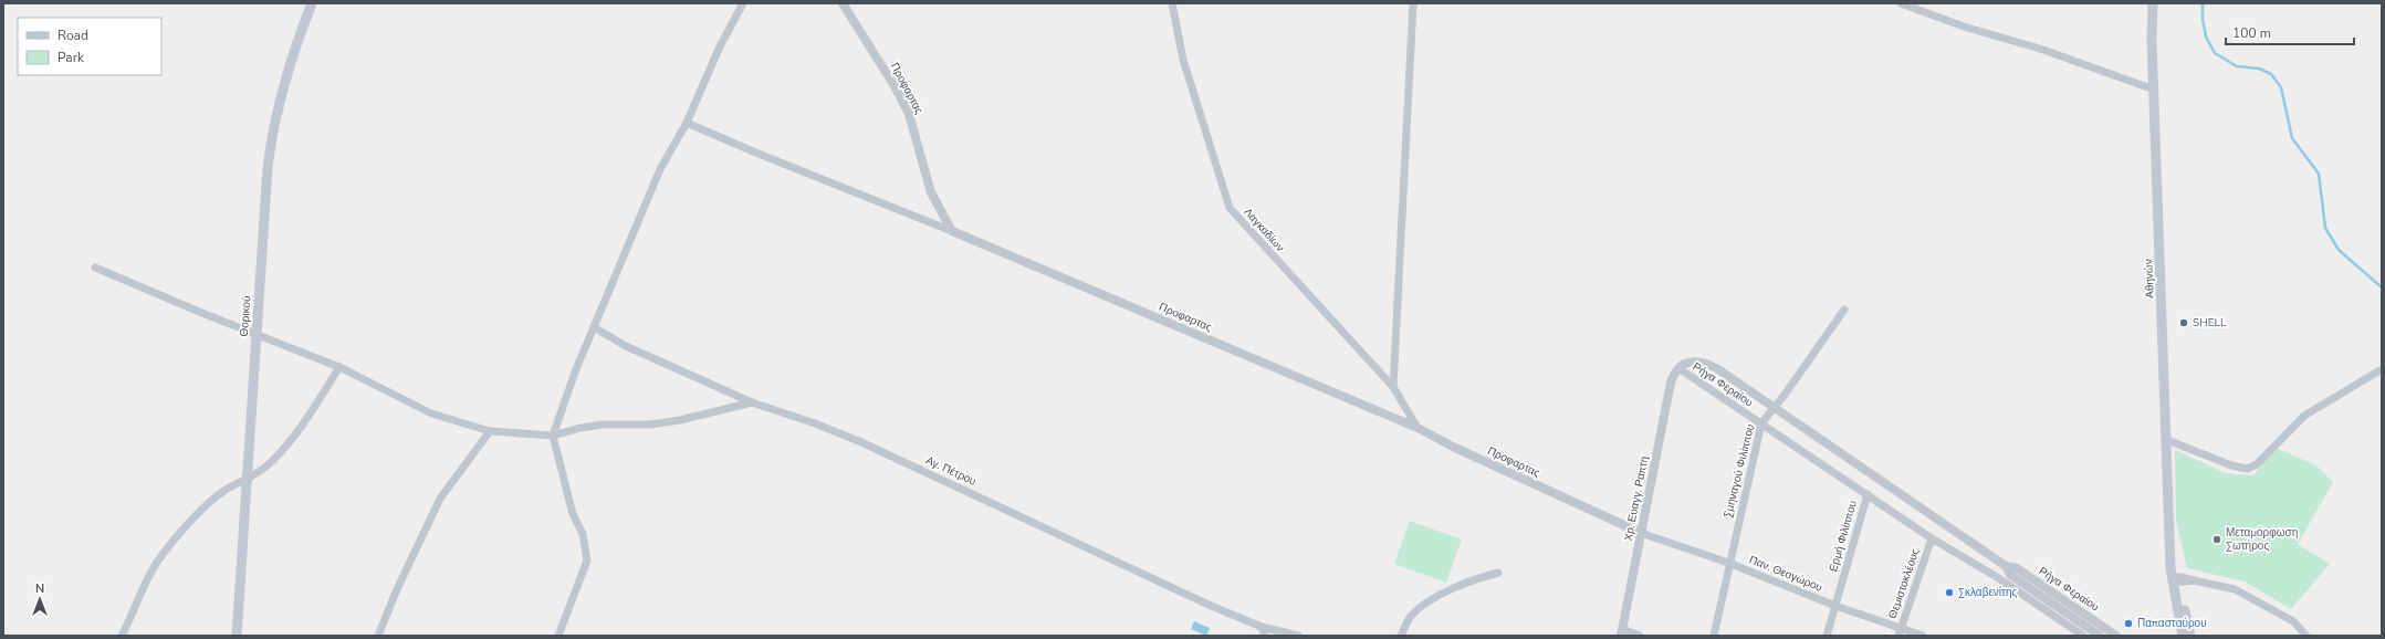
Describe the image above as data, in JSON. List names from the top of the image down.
{
  "streets": {
    "main road": ["Αθηνών", "Θορικού"],
    "street": [
      "Προφαρτας",
      "Λαγκαδίων",
      "Ρήγα Φεραίου",
      "Αγ. Πέτρου",
      "Σμηναγού Φιλίππου",
      "Χρ. Ευαγγ. Ραπτη",
      "Ερμή Φιλίππου",
      "Παν. Θεογώρου",
      "Θεμιστοκλέους"
    ]
  },
  "crossings": [
    ["Προφαρτας", "Λαγκαδίων"],
    ["Προφαρτας", "Χρ. Ευαγγ. Ραπτη"],
    ["Προφαρτας", "Παν. Θεογώρου"],
    ["Ρήγα Φεραίου", "Σμηναγού Φιλίππου"],
    ["Ρήγα Φεραίου", "Χρ. Ευαγγ. Ραπτη"],
    ["Ρήγα Φεραίου", "Ερμή Φιλίππου"],
    ["Ρήγα Φεραίου", "Θεμιστοκλέους"],
    ["Σμηναγού Φιλίππου", "Παν. Θεογώρου"],
    ["Χρ. Ευαγγ. Ραπτη", "Παν. Θεογώρου"],
    ["Ερμή Φιλίππου", "Παν. Θεογώρου"],
    ["Παν. Θεογώρου", "Θεμιστοκλέους"]
  ],
  "places": [
    "SHELL",
    "Μεταμόρφωση Σωτήρος",
    "Σκλαβενίτης",
    "Παπασταύρου"
  ],
  "legend": ["Road", "Park"],
  "scale_bar": "100 m",
  "north": "top"
}
